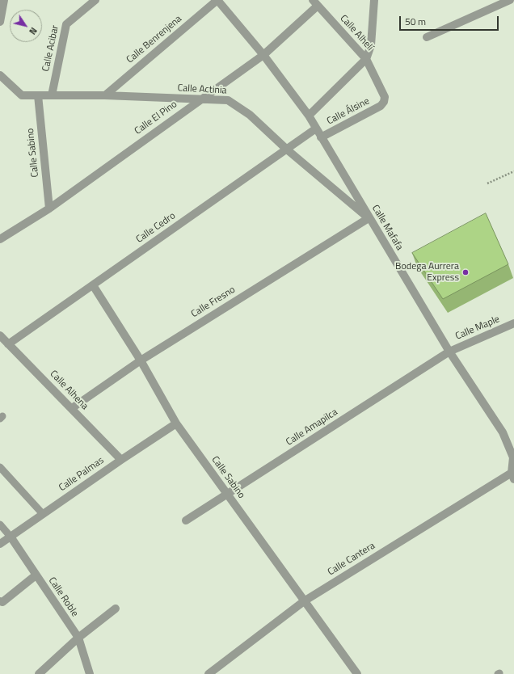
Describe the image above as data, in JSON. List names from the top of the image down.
{
  "streets": {
    "street": [
      "Calle Alhelí",
      "Calle Benrenjena",
      "Calle Acibar",
      "Calle Actinia",
      "Calle Álsine",
      "Calle El Pino",
      "Calle Sabino",
      "Calle Cedro",
      "Calle Mafafa",
      "Calle Fresno",
      "Calle Maple",
      "Calle Alhena",
      "Calle Amapilca",
      "Calle Palmas",
      "Calle Cantera",
      "Calle Roble"
    ]
  },
  "crossings": [
    ["Calle Alhelí", "Calle Álsine"],
    ["Calle Alhelí", "Calle El Pino"],
    ["Calle Benrenjena", "Calle Actinia"],
    ["Calle Benrenjena", "Calle Mafafa"],
    ["Calle Acibar", "Calle Actinia"],
    ["Calle Actinia", "Calle El Pino"],
    ["Calle Actinia", "Calle Sabino"],
    ["Calle Actinia", "Calle Cedro"],
    ["Calle Actinia", "Calle Mafafa"],
    ["Calle Actinia", "Calle Fresno"],
    ["Calle Álsine", "Calle Mafafa"],
    ["Calle El Pino", "Calle Sabino"],
    ["Calle El Pino", "Calle Mafafa"],
    ["Calle Sabino", "Calle Cedro"],
    ["Calle Sabino", "Calle Fresno"],
    ["Calle Sabino", "Calle Amapilca"],
    ["Calle Sabino", "Calle Palmas"],
    ["Calle Sabino", "Calle Cantera"],
    ["Calle Cedro", "Calle Mafafa"],
    ["Calle Cedro", "Calle Alhena"],
    ["Calle Mafafa", "Calle Fresno"],
    ["Calle Mafafa", "Calle Maple"],
    ["Calle Mafafa", "Calle Amapilca"],
    ["Calle Mafafa", "Calle Cantera"],
    ["Calle Fresno", "Calle Alhena"],
    ["Calle Maple", "Calle Amapilca"],
    ["Calle Alhena", "Calle Palmas"],
    ["Calle Palmas", "Calle Roble"]
  ],
  "places": ["Bodega Aurrera Express"],
  "scale_bar": "50 m",
  "north": "bottom right"
}
